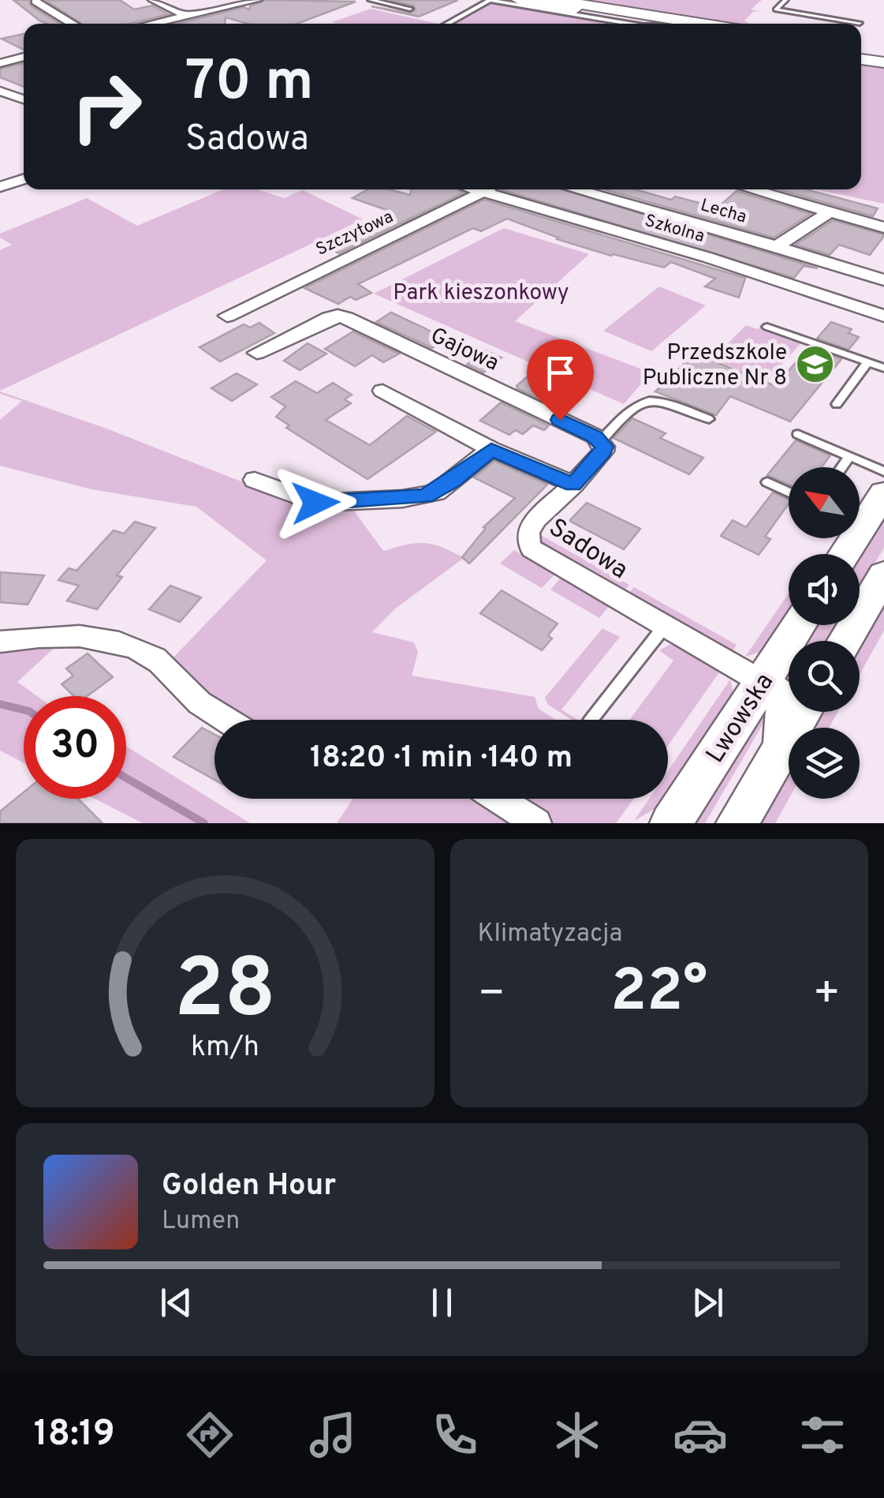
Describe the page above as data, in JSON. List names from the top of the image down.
{
  "streets": {
    "main road": ["Lwowska"],
    "street": [
      "Lecha",
      "Szkolna",
      "Szczytowa",
      "Gajowa",
      "Sadowa"
    ]
  },
  "crossings": [
    ["Sadowa", "Lwowska"]
  ],
  "parks": ["Park kieszonkowy"],
  "places": {
    "school or university": ["Przedszkole Publiczne Nr 8"]
  },
  "north": "top left",
  "page": {
    "turn": ["70 m", "Sadowa"],
    "limit": "30",
    "trip": "18:20 · 1 min · 140 m",
    "tile": "Klimatyzacja",
    "heat": ["−", "22°", "+"],
    "song": ["Golden Hour", "Lumen"],
    "tabs": "18:19",
    "gauge": ["28", "km/h"]
  }
}
